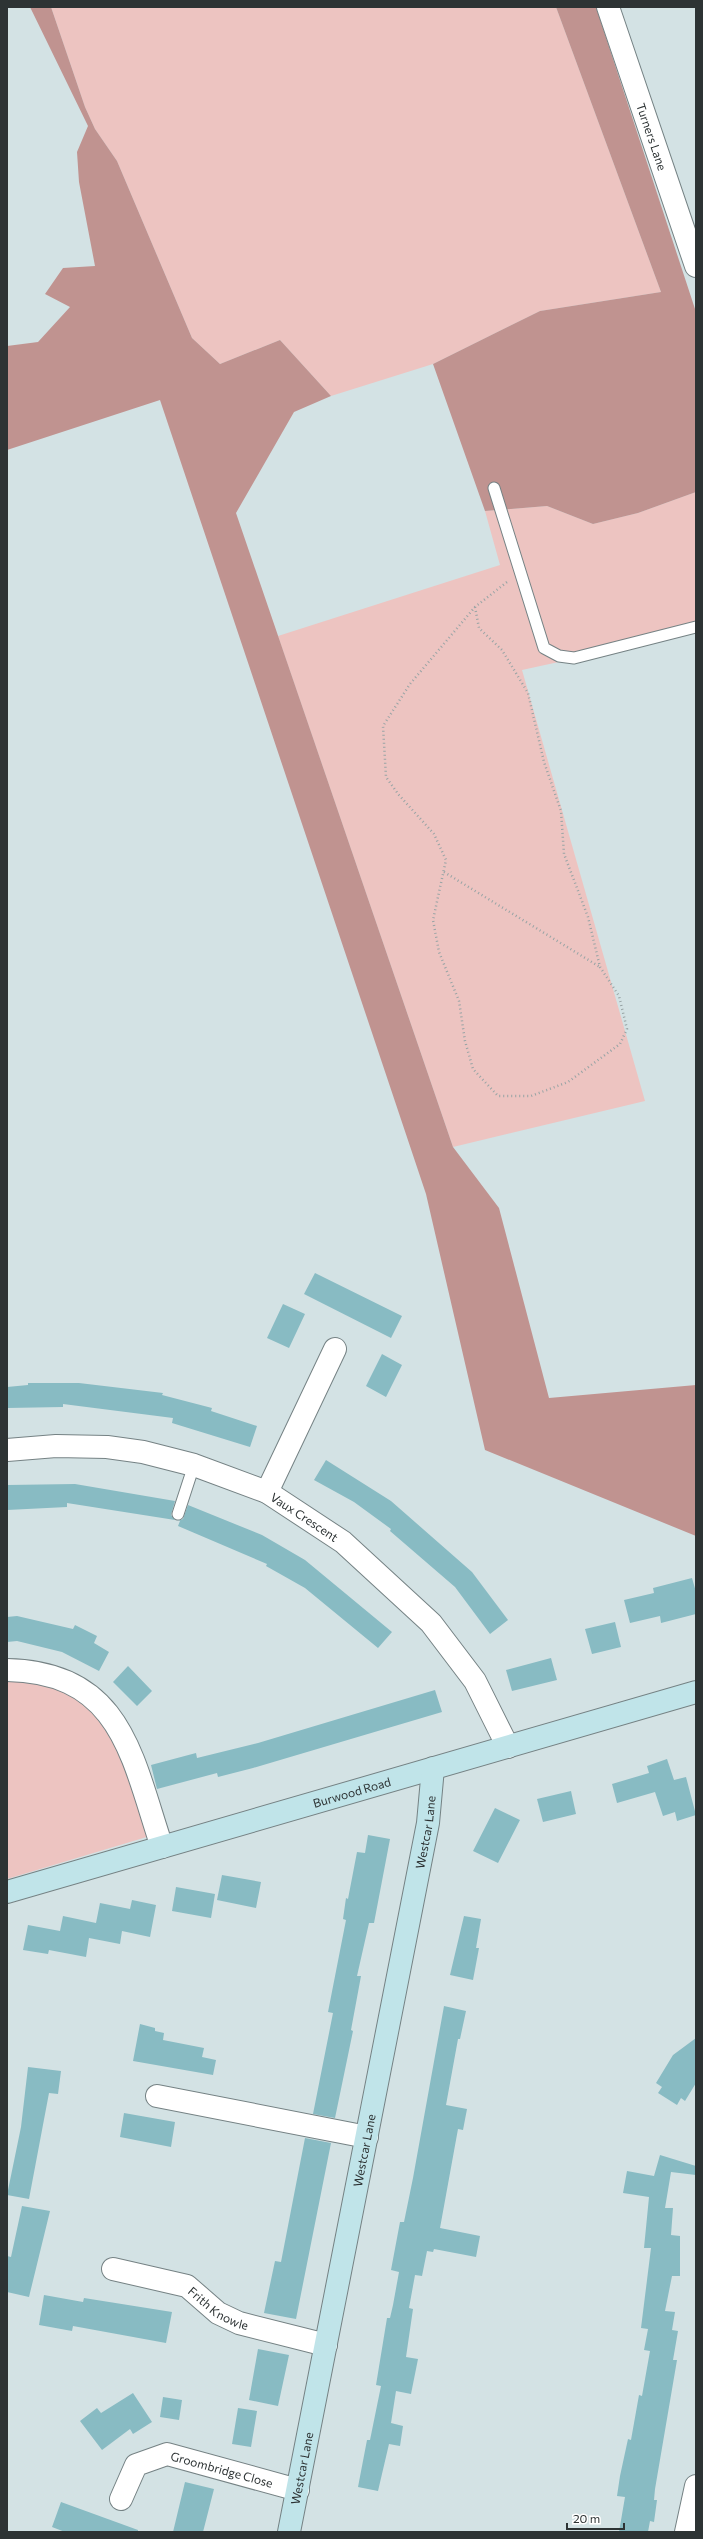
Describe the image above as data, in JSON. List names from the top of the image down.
{
  "streets": {
    "street": [
      "Turners Lane",
      "Vaux Crescent",
      "Burwood Road",
      "Westcar Lane",
      "Frith Knowle",
      "Groombridge Close"
    ]
  },
  "crossings": [
    ["Vaux Crescent", "Burwood Road"],
    ["Burwood Road", "Westcar Lane"],
    ["Westcar Lane", "Frith Knowle"],
    ["Westcar Lane", "Groombridge Close"]
  ],
  "scale_bar": "20 m"
}
